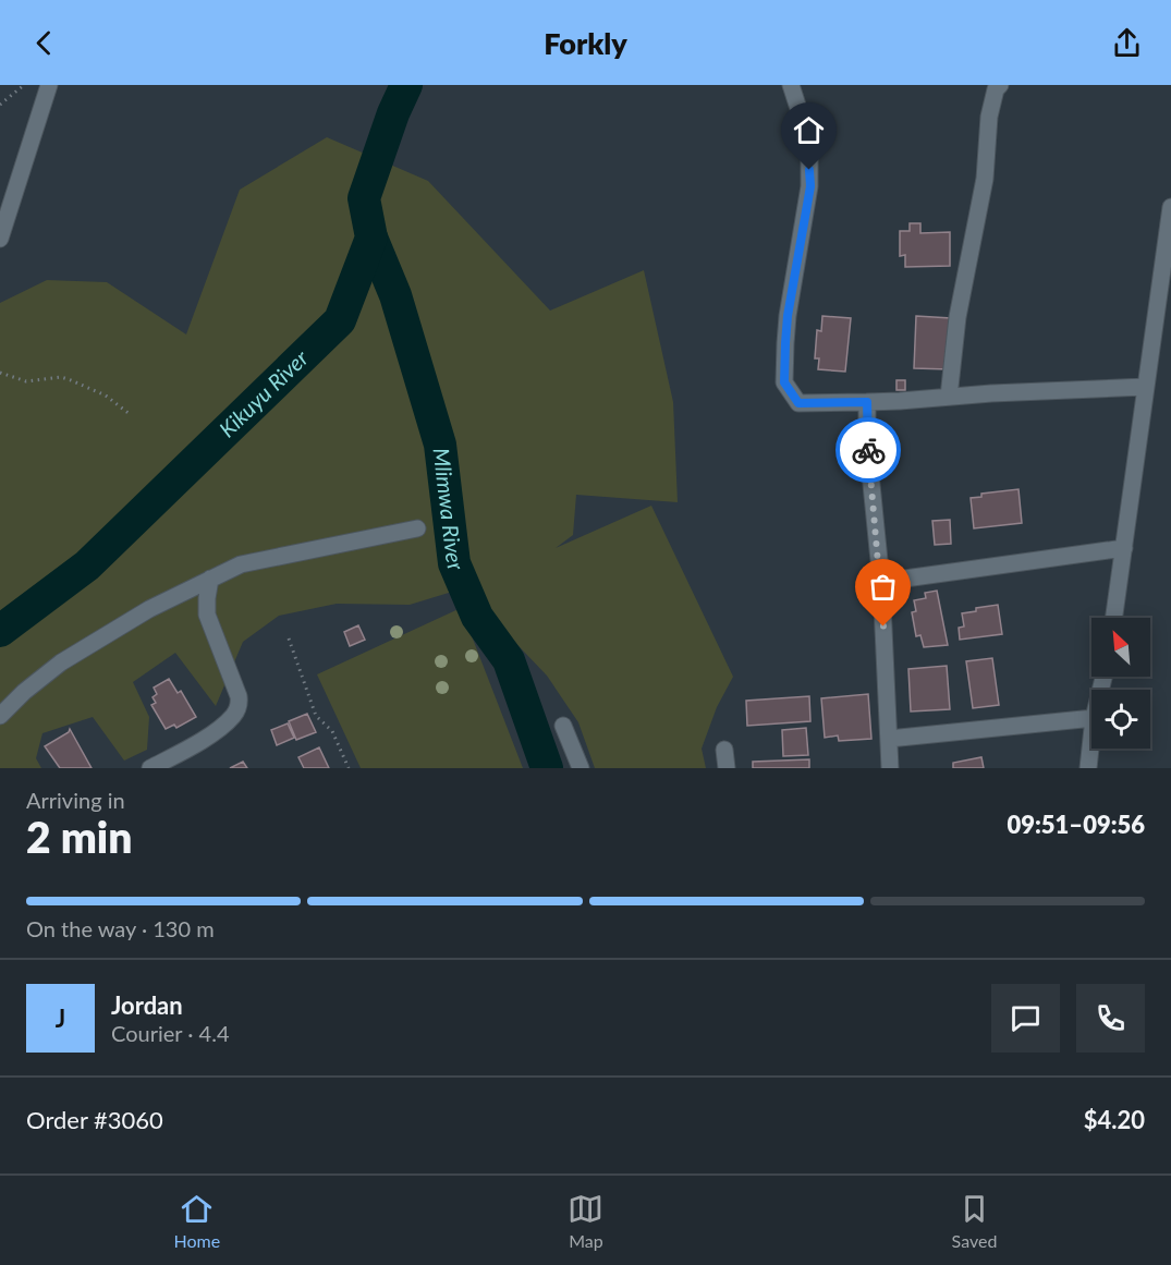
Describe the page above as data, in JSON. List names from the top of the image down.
{
  "water": ["Kikuyu River", "Mlimwa River"],
  "north": "top left",
  "page": {
    "header": "Forkly",
    "heading": ["2 min", "Arriving in", "09:51–09:56"],
    "panel": [
      "Jordan",
      "Courier · 4.4",
      "Order #3060",
      "$4.20"
    ],
    "bar": "On the way · 130 m",
    "round": "J",
    "tabs": ["Home", "Map", "Saved"]
  }
}
